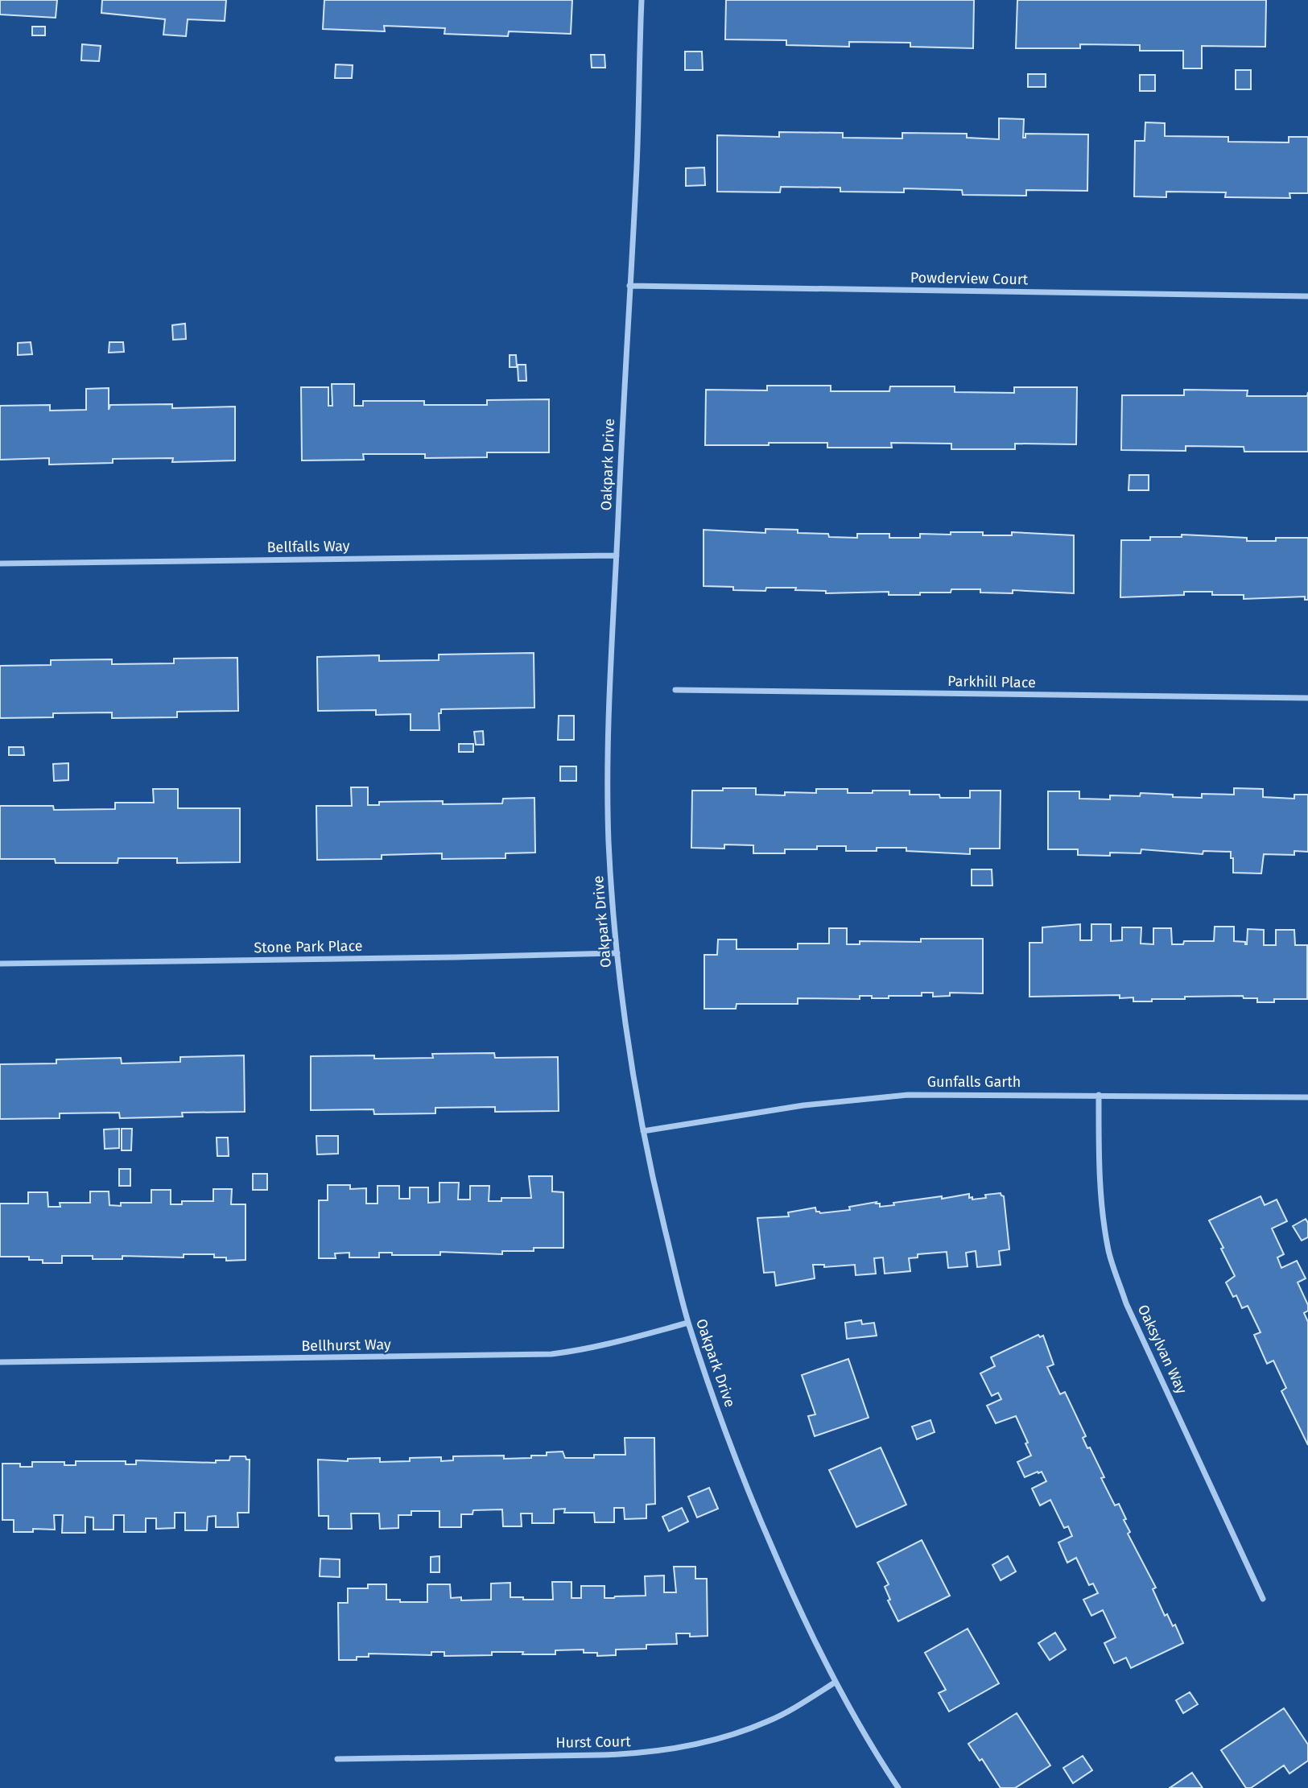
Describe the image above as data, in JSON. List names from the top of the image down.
{
  "streets": {
    "street": [
      "Powderview Court",
      "Oakpark Drive",
      "Bellfalls Way",
      "Parkhill Place",
      "Stone Park Place",
      "Gunfalls Garth",
      "Bellhurst Way",
      "Oaksylvan Way",
      "Hurst Court"
    ]
  },
  "crossings": [
    ["Powderview Court", "Oakpark Drive"],
    ["Oakpark Drive", "Bellfalls Way"],
    ["Oakpark Drive", "Stone Park Place"],
    ["Oakpark Drive", "Gunfalls Garth"],
    ["Oakpark Drive", "Bellhurst Way"],
    ["Oakpark Drive", "Hurst Court"],
    ["Gunfalls Garth", "Oaksylvan Way"]
  ]
}
